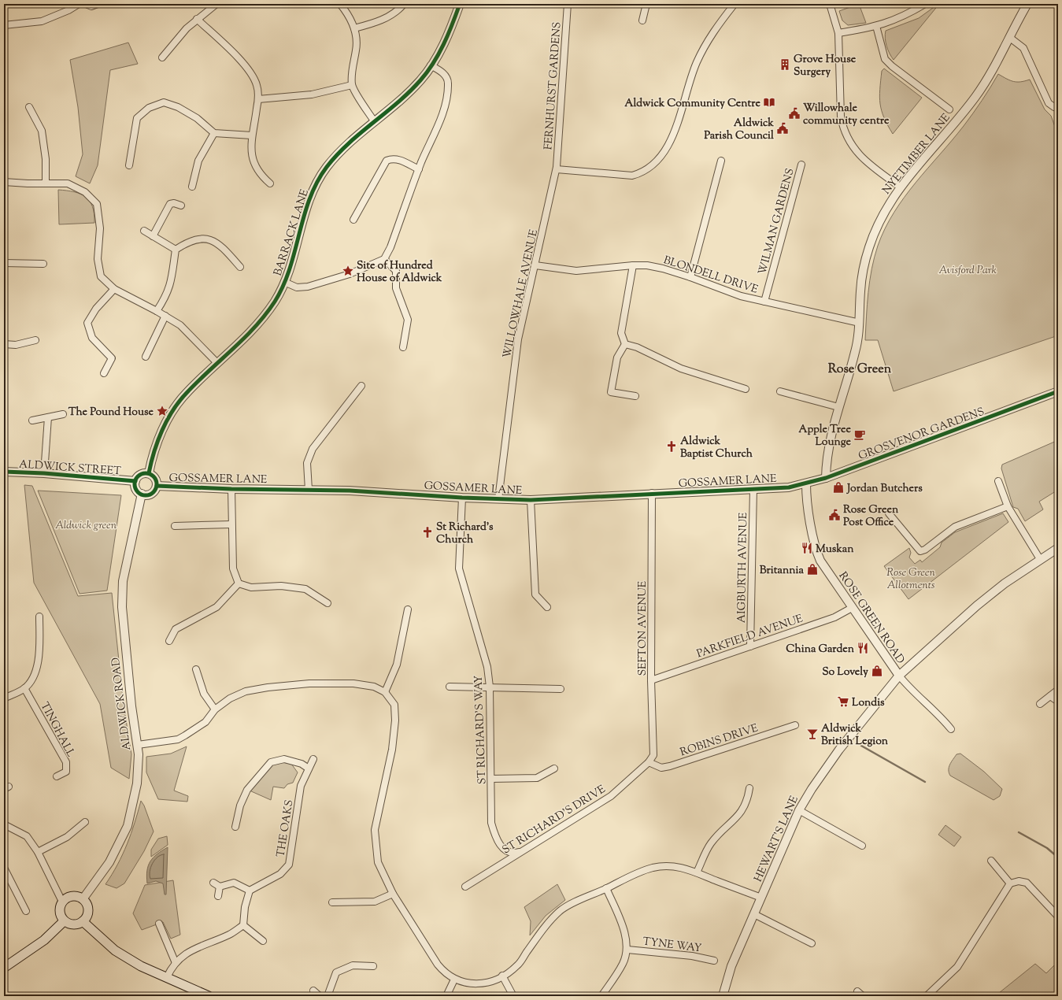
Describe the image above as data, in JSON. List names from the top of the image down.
{
  "streets": {
    "street": [
      "FERNHURST GARDENS",
      "NYETIMBER LANE",
      "WILMAN GARDENS",
      "BARRACK LANE",
      "BLONDELL DRIVE",
      "WILLOWHALE AVENUE",
      "GROSVENOR GARDENS",
      "ALDWICK STREET",
      "GOSSAMER LANE",
      "AIGBURTH AVENUE",
      "ROSE GREEN ROAD",
      "SEFTON AVENUE",
      "PARKFIELD AVENUE",
      "ALDWICK ROAD",
      "TINGHALL",
      "ST RICHARD'S WAY",
      "ROBINS DRIVE",
      "ST RICHARD'S DRIVE",
      "THE OAKS",
      "HEWART'S LANE",
      "TYNE WAY"
    ]
  },
  "crossings": [
    ["FERNHURST GARDENS", "WILLOWHALE AVENUE"],
    ["NYETIMBER LANE", "BLONDELL DRIVE"],
    ["NYETIMBER LANE", "GROSVENOR GARDENS"],
    ["WILMAN GARDENS", "BLONDELL DRIVE"],
    ["BARRACK LANE", "ALDWICK STREET"],
    ["BARRACK LANE", "GOSSAMER LANE"],
    ["BARRACK LANE", "ALDWICK ROAD"],
    ["BLONDELL DRIVE", "WILLOWHALE AVENUE"],
    ["WILLOWHALE AVENUE", "GOSSAMER LANE"],
    ["GROSVENOR GARDENS", "GOSSAMER LANE"],
    ["GROSVENOR GARDENS", "ROSE GREEN ROAD"],
    ["ALDWICK STREET", "GOSSAMER LANE"],
    ["ALDWICK STREET", "ALDWICK ROAD"],
    ["GOSSAMER LANE", "AIGBURTH AVENUE"],
    ["GOSSAMER LANE", "SEFTON AVENUE"],
    ["GOSSAMER LANE", "ALDWICK ROAD"],
    ["GOSSAMER LANE", "ST RICHARD'S WAY"],
    ["AIGBURTH AVENUE", "PARKFIELD AVENUE"],
    ["ROSE GREEN ROAD", "PARKFIELD AVENUE"],
    ["ROSE GREEN ROAD", "HEWART'S LANE"],
    ["SEFTON AVENUE", "PARKFIELD AVENUE"],
    ["SEFTON AVENUE", "ROBINS DRIVE"],
    ["SEFTON AVENUE", "ST RICHARD'S DRIVE"],
    ["ST RICHARD'S WAY", "ST RICHARD'S DRIVE"],
    ["ROBINS DRIVE", "ST RICHARD'S DRIVE"]
  ],
  "districts": ["Rose Green"],
  "parks": ["Avisford Park", "Aldwick green", "Rose Green Allotments"],
  "places": {
    "building": ["Grove House Surgery"],
    "library": ["Aldwick Community Centre"],
    "public building": ["Willowhale community centre", "Aldwick Parish Council", "Rose Green Post Office"],
    "place": ["Site of Hundred House of Aldwick", "The Pound House"],
    "cafe": ["Apple Tree Lounge"],
    "church": ["Aldwick Baptist Church", "St Richard’s Church"],
    "shop": ["Jordan Butchers", "Britannia", "So Lovely"],
    "restaurant": ["Muskan", "China Garden"],
    "supermarket": ["Londis"],
    "bar": ["Aldwick British Legion"]
  }
}
